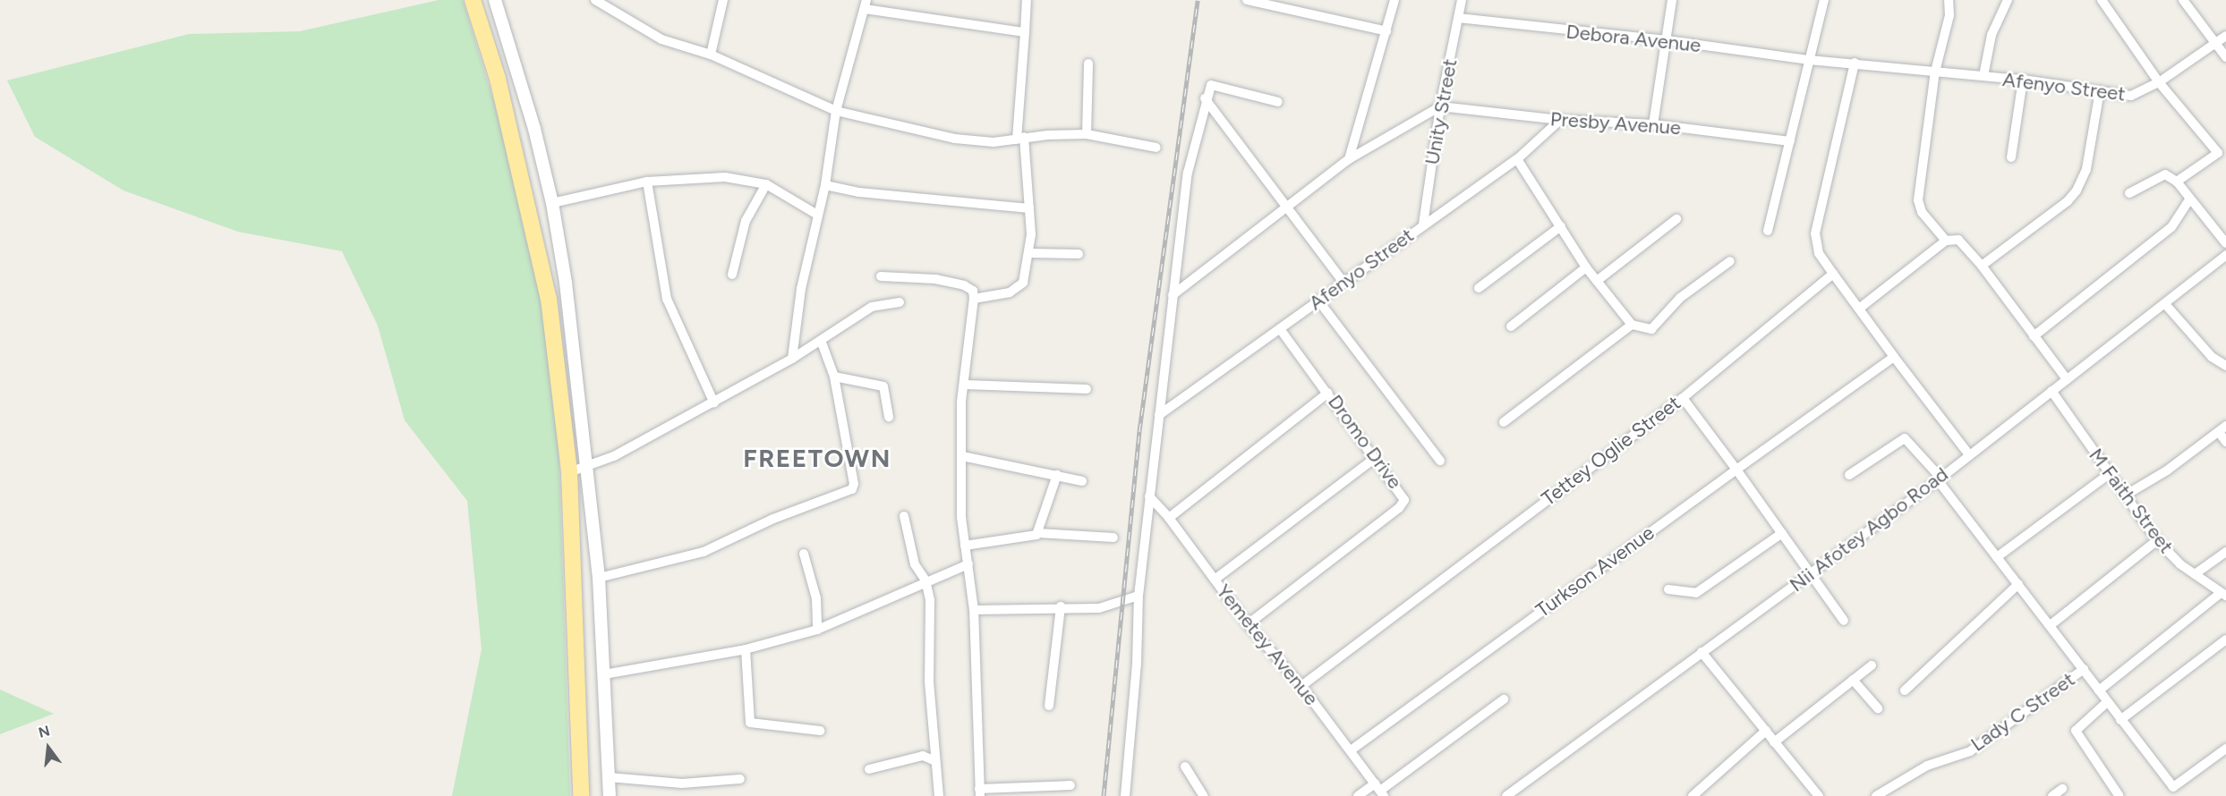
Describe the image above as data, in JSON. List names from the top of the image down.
{
  "streets": {
    "street": [
      "Debora Avenue",
      "Afenyo Street",
      "Unity Street",
      "Presby Avenue",
      "Dromo Drive",
      "Tettey Oglie Street",
      "M Faith Street",
      "Nii Afotey Agbo Road",
      "Turkson Avenue",
      "Yemetey Avenue",
      "Lady C Street"
    ]
  },
  "crossings": [
    ["Debora Avenue", "Afenyo Street"],
    ["Debora Avenue", "Unity Street"],
    ["Afenyo Street", "Unity Street"],
    ["Afenyo Street", "Presby Avenue"],
    ["Afenyo Street", "Dromo Drive"],
    ["Unity Street", "Presby Avenue"],
    ["Dromo Drive", "Yemetey Avenue"],
    ["Tettey Oglie Street", "Yemetey Avenue"],
    ["M Faith Street", "Nii Afotey Agbo Road"],
    ["Turkson Avenue", "Yemetey Avenue"]
  ],
  "districts": ["FREETOWN"],
  "north": "top"
}
